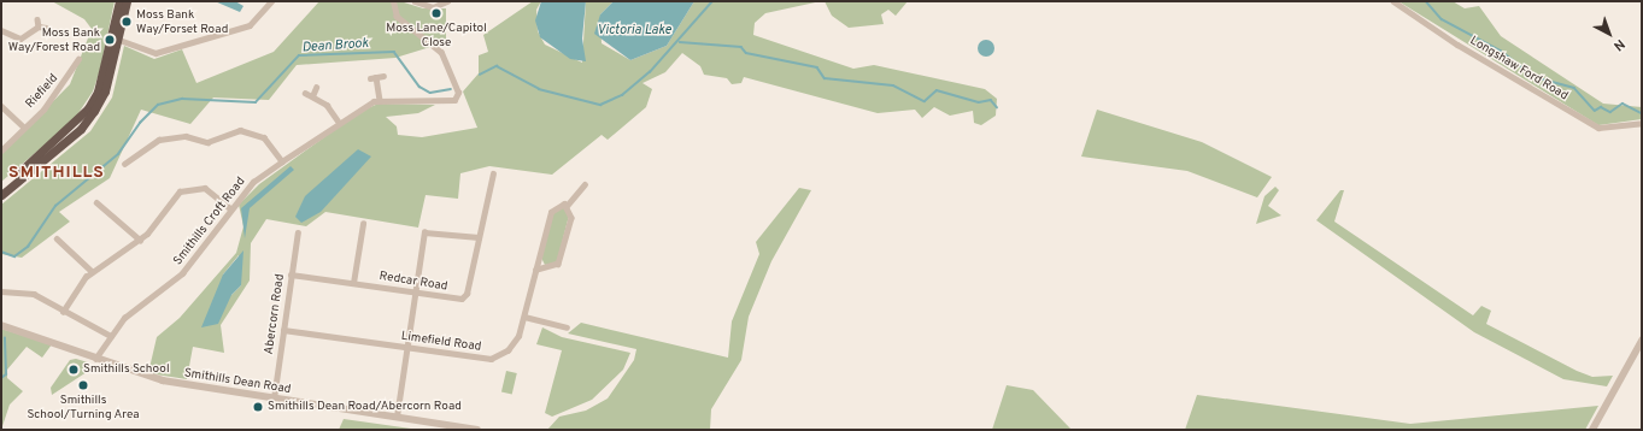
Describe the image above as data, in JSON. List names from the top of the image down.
{
  "streets": {
    "street": [
      "Longshaw Ford Road",
      "Riefield",
      "Smithills Croft Road",
      "Redcar Road",
      "Abercorn Road",
      "Limefield Road",
      "Smithills Dean Road"
    ]
  },
  "crossings": [
    ["Smithills Croft Road", "Smithills Dean Road"],
    ["Redcar Road", "Abercorn Road"],
    ["Abercorn Road", "Limefield Road"],
    ["Abercorn Road", "Smithills Dean Road"]
  ],
  "districts": ["SMITHILLS"],
  "water": ["Victoria Lake", "Dean Brook"],
  "places": [
    "Moss Lane/Capitol Close",
    "Moss Bank Way/Forset Road",
    "Moss Bank Way/Forest Road",
    "Smithills School",
    "Smithills School/Turning Area",
    "Smithills Dean Road/Abercorn Road"
  ],
  "north": "bottom right"
}
